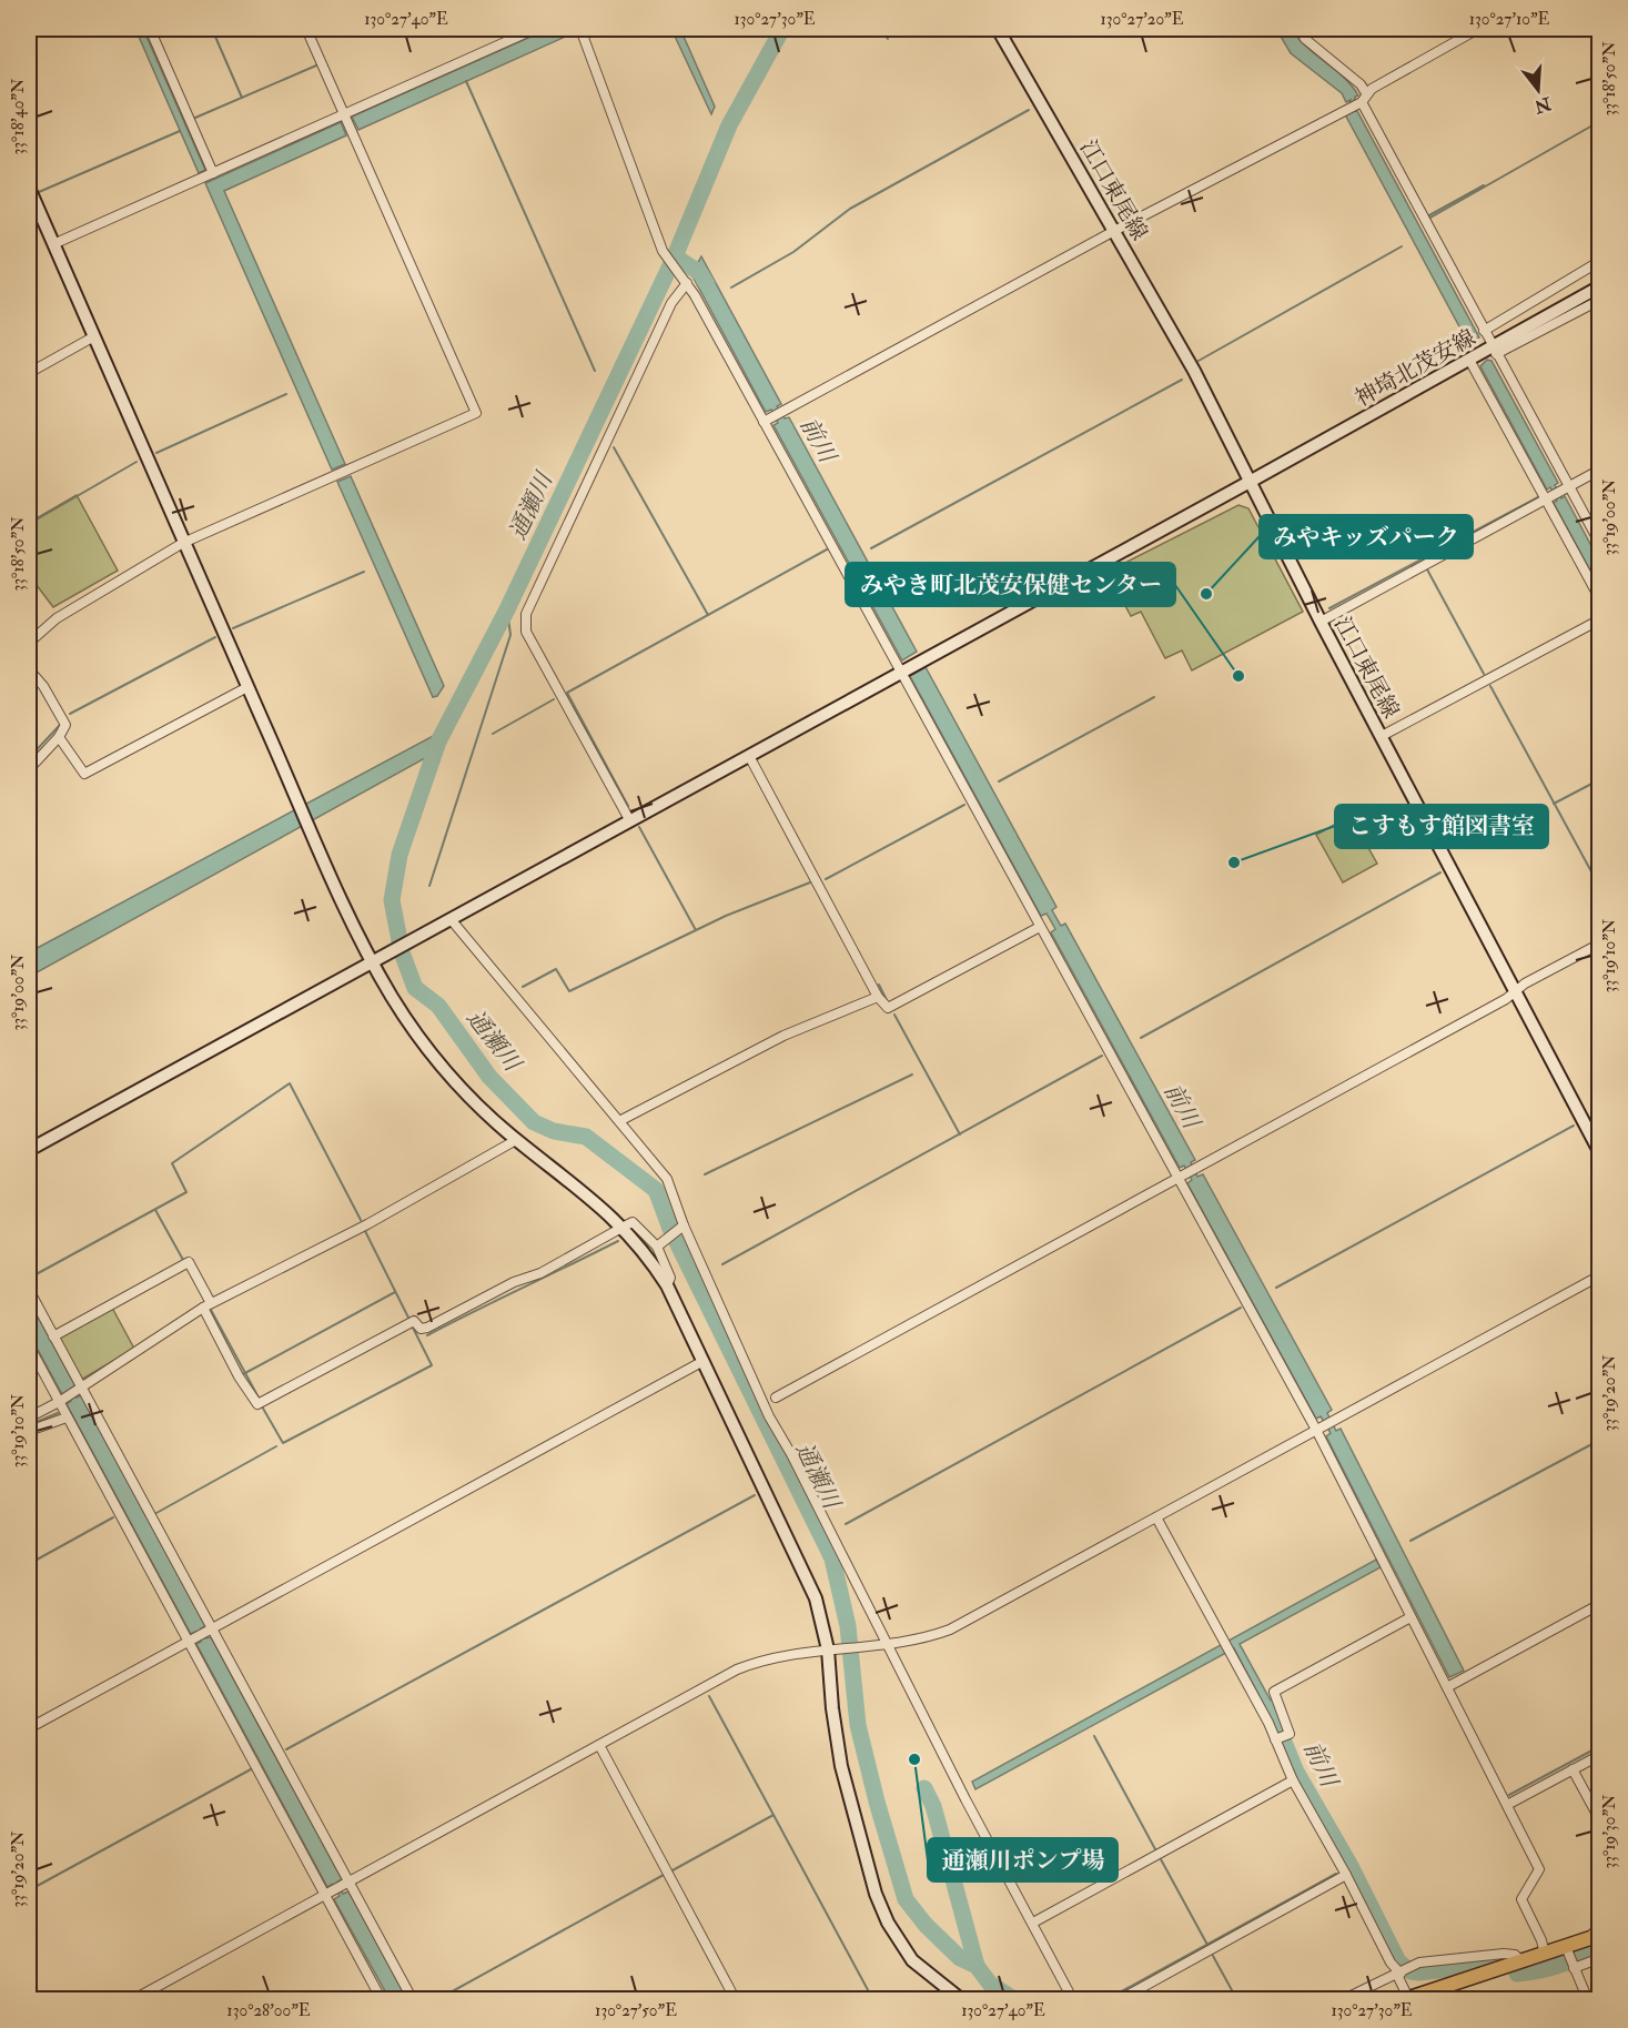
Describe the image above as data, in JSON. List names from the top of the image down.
{
  "streets": {
    "street": ["江口東尾線", "神埼北茂安線"]
  },
  "crossings": [
    ["江口東尾線", "神埼北茂安線"]
  ],
  "water": ["前川", "通瀬川"],
  "places": [
    "みやキッズパーク",
    "みやき町北茂安保健センター",
    "こすもす館図書室",
    "通瀬川ポンプ場"
  ],
  "north": "bottom",
  "coordinates": [
    "130°27'40\"E",
    "130°27'30\"E",
    "130°27'20\"E",
    "130°27'10\"E",
    "33°18'50\"N",
    "33°18'40\"N",
    "33°19'00\"N",
    "33°19'10\"N",
    "33°19'20\"N",
    "33°19'30\"N",
    "130°28'00\"E",
    "130°27'50\"E"
  ]
}
